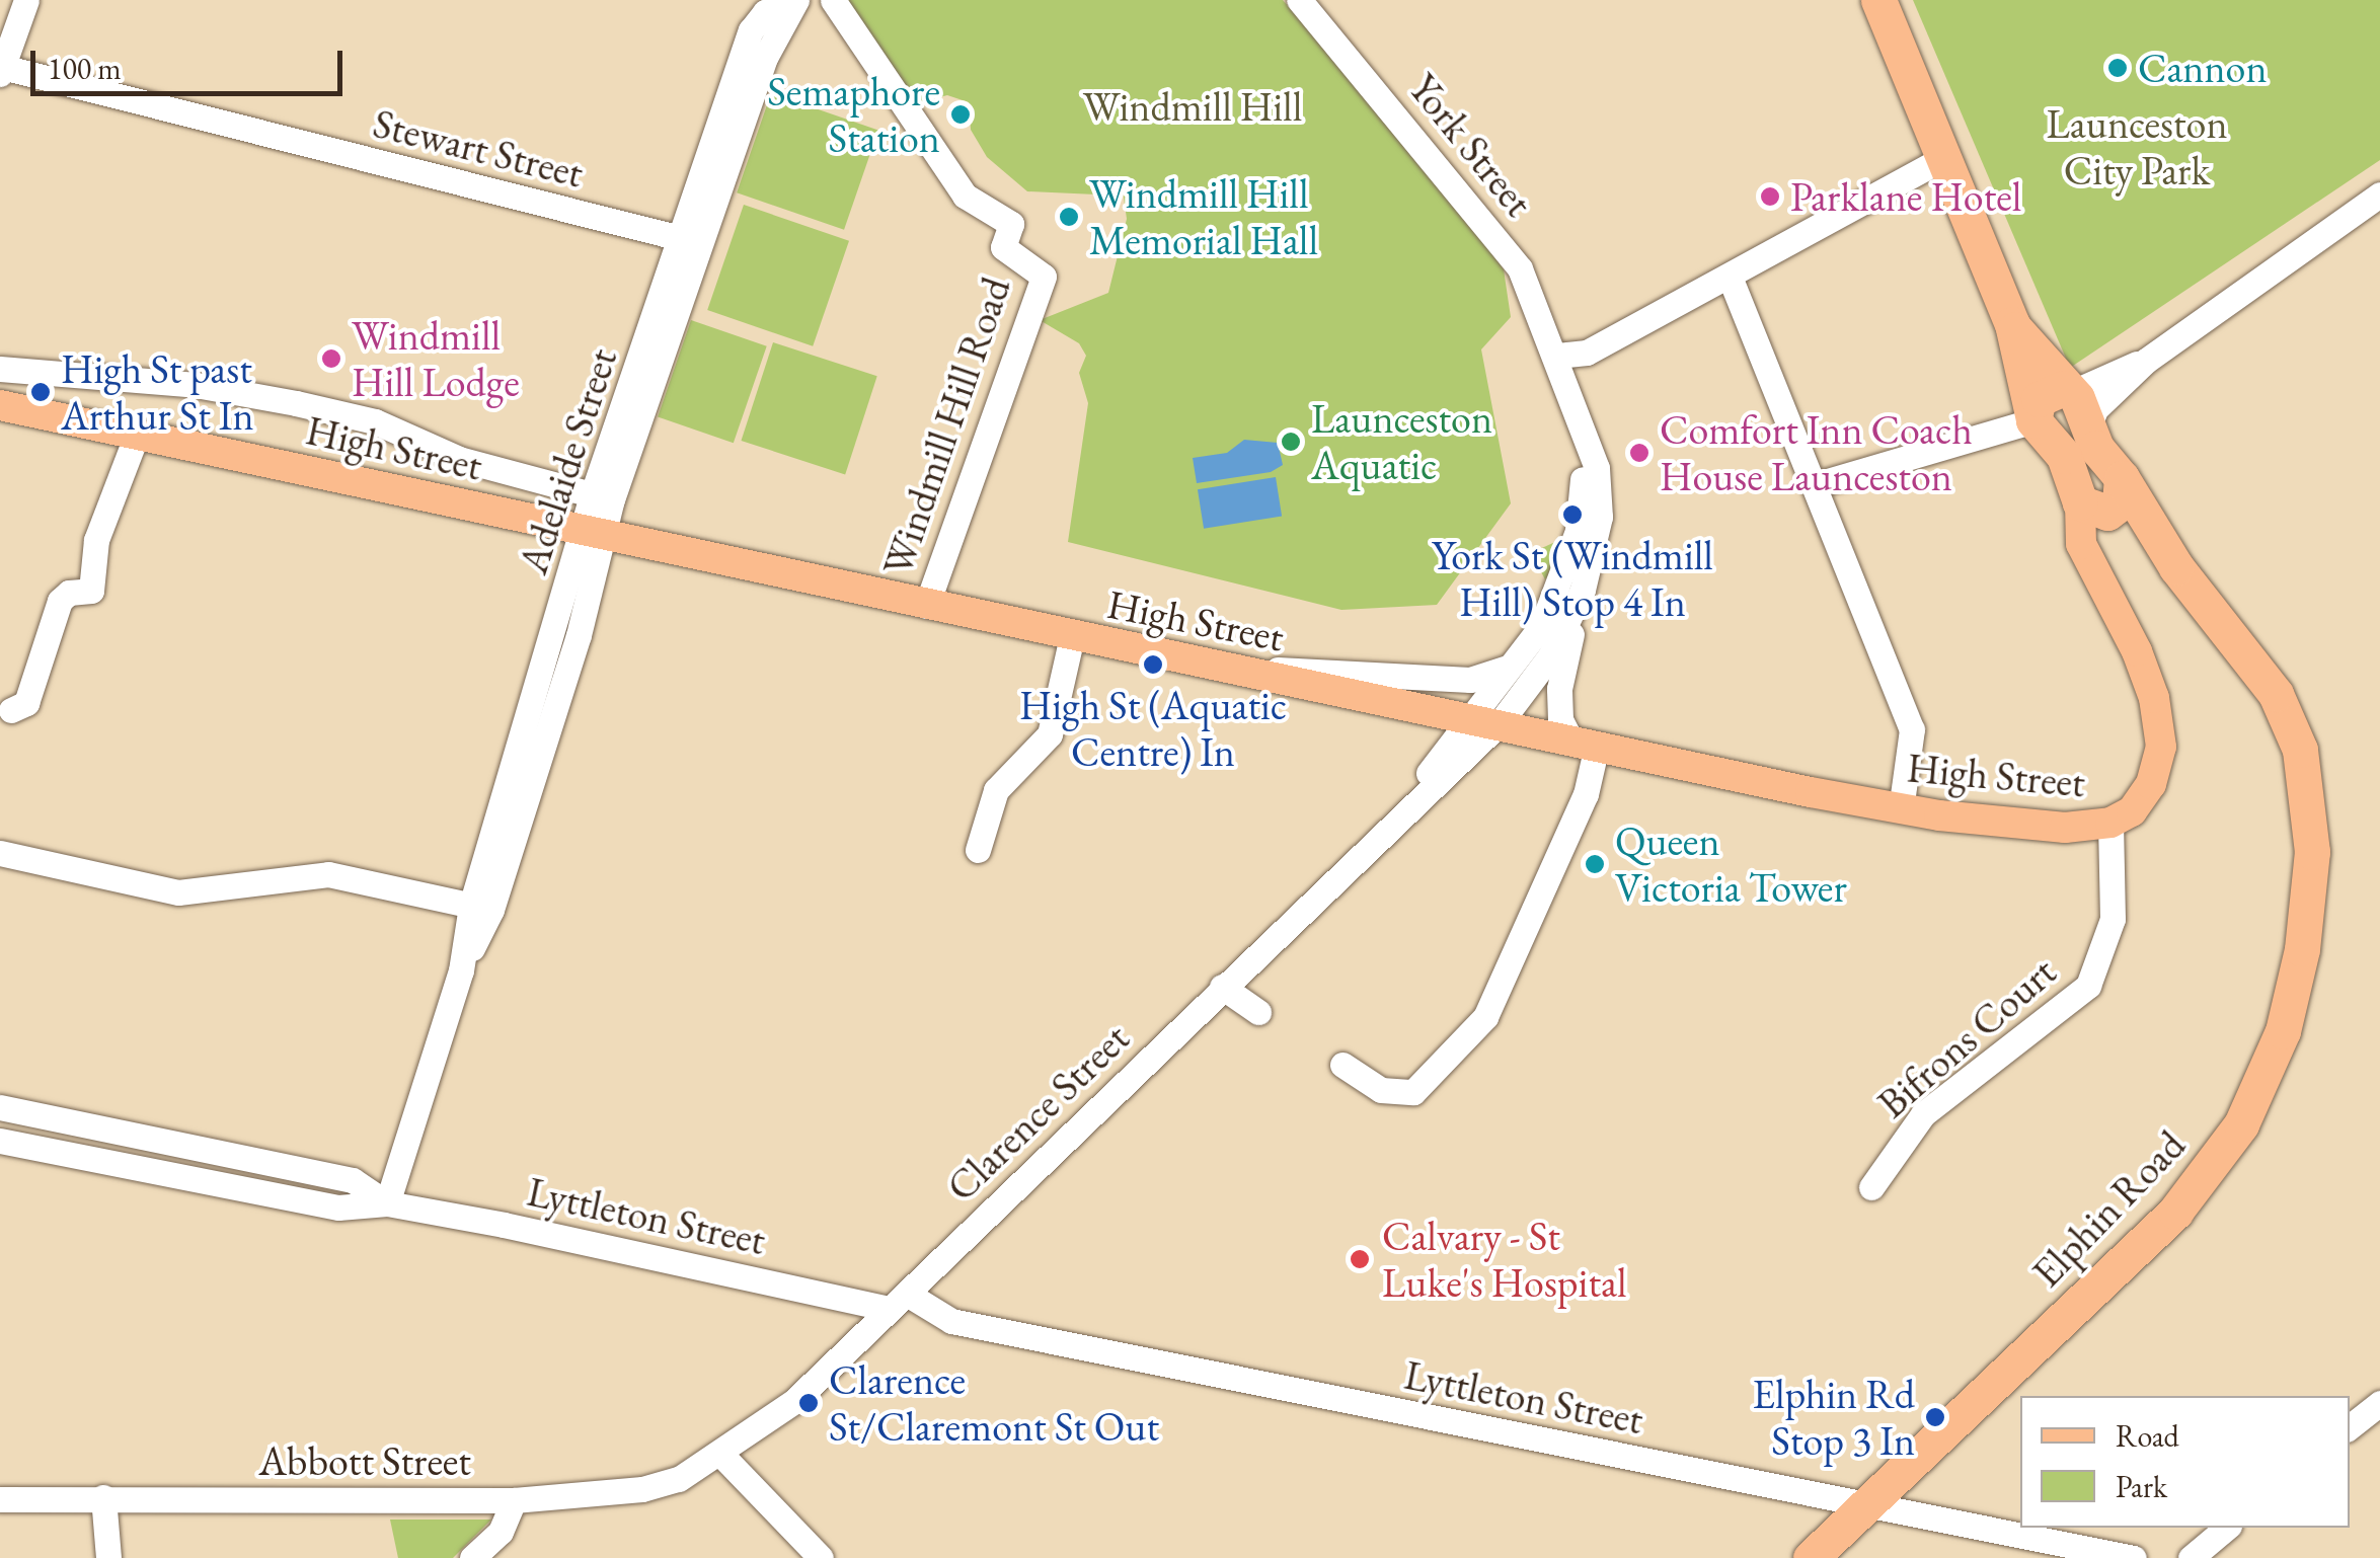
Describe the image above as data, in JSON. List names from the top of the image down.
{
  "streets": {
    "highway": ["Elphin Road"],
    "main road": ["High Street"],
    "street": [
      "York Street",
      "Stewart Street",
      "Windmill Hill Road",
      "Adelaide Street",
      "Bifrons Court",
      "Clarence Street",
      "Lyttleton Street",
      "Abbott Street"
    ]
  },
  "crossings": [
    ["York Street", "High Street"],
    ["York Street", "Clarence Street"],
    ["Stewart Street", "Adelaide Street"],
    ["Windmill Hill Road", "High Street"],
    ["High Street", "Adelaide Street"],
    ["High Street", "Bifrons Court"],
    ["High Street", "Clarence Street"],
    ["High Street", "Elphin Road"],
    ["Adelaide Street", "Lyttleton Street"],
    ["Clarence Street", "Lyttleton Street"],
    ["Clarence Street", "Abbott Street"],
    ["Elphin Road", "Lyttleton Street"]
  ],
  "parks": ["Windmill Hill", "Launceston City Park"],
  "places": [
    "Cannon",
    "Semaphore Station",
    "Parklane Hotel",
    "Windmill Hill Memorial Hall",
    "Windmill Hill Lodge",
    "High St past Arthur St In",
    "Launceston Aquatic",
    "Comfort Inn Coach House Launceston",
    "York St (Windmill Hill) Stop 4 In",
    "High St (Aquatic Centre) In",
    "Queen Victoria Tower",
    "Calvary - St Luke's Hospital",
    "Clarence St/Claremont St Out",
    "Elphin Rd Stop 3 In"
  ],
  "legend": ["Road", "Park"],
  "scale_bar": "100 m"
}
